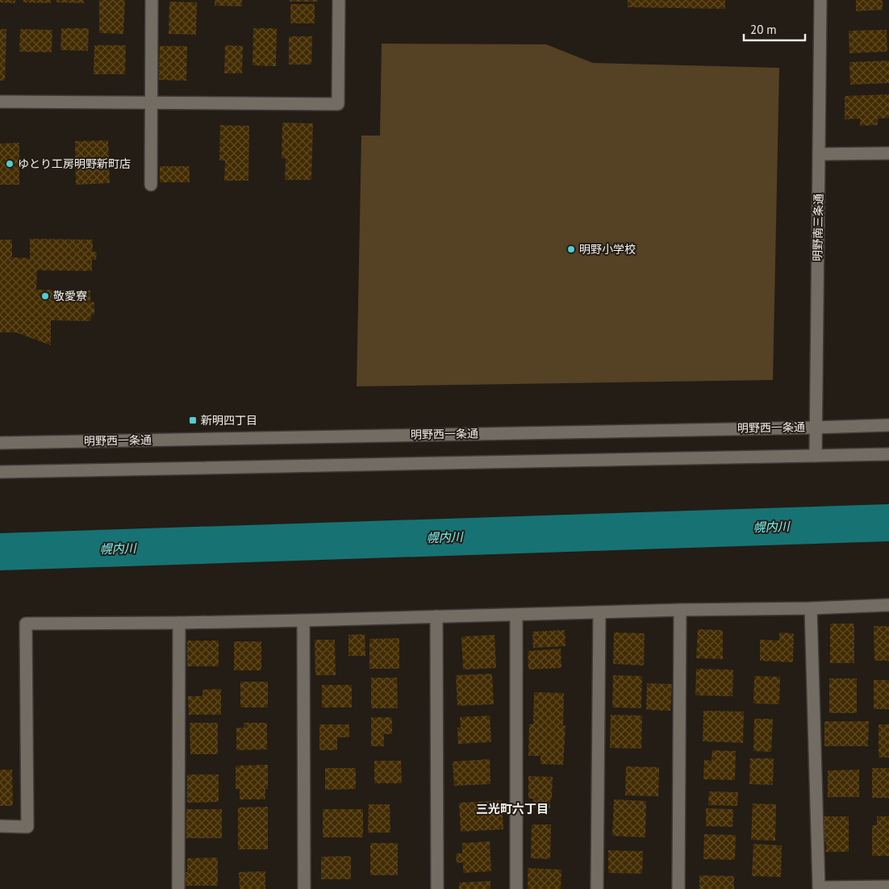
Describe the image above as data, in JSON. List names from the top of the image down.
{
  "streets": {
    "street": ["明野南三条通", "明野西一条通"]
  },
  "crossings": [
    ["明野南三条通", "明野西一条通"]
  ],
  "districts": ["三光町六丁目"],
  "water": ["幌内川"],
  "places": {
    "other": ["ゆとり工房明野新町店", "明野小学校", "敬愛寮"],
    "transit": ["新明四丁目"]
  },
  "scale_bar": "20 m"
}
